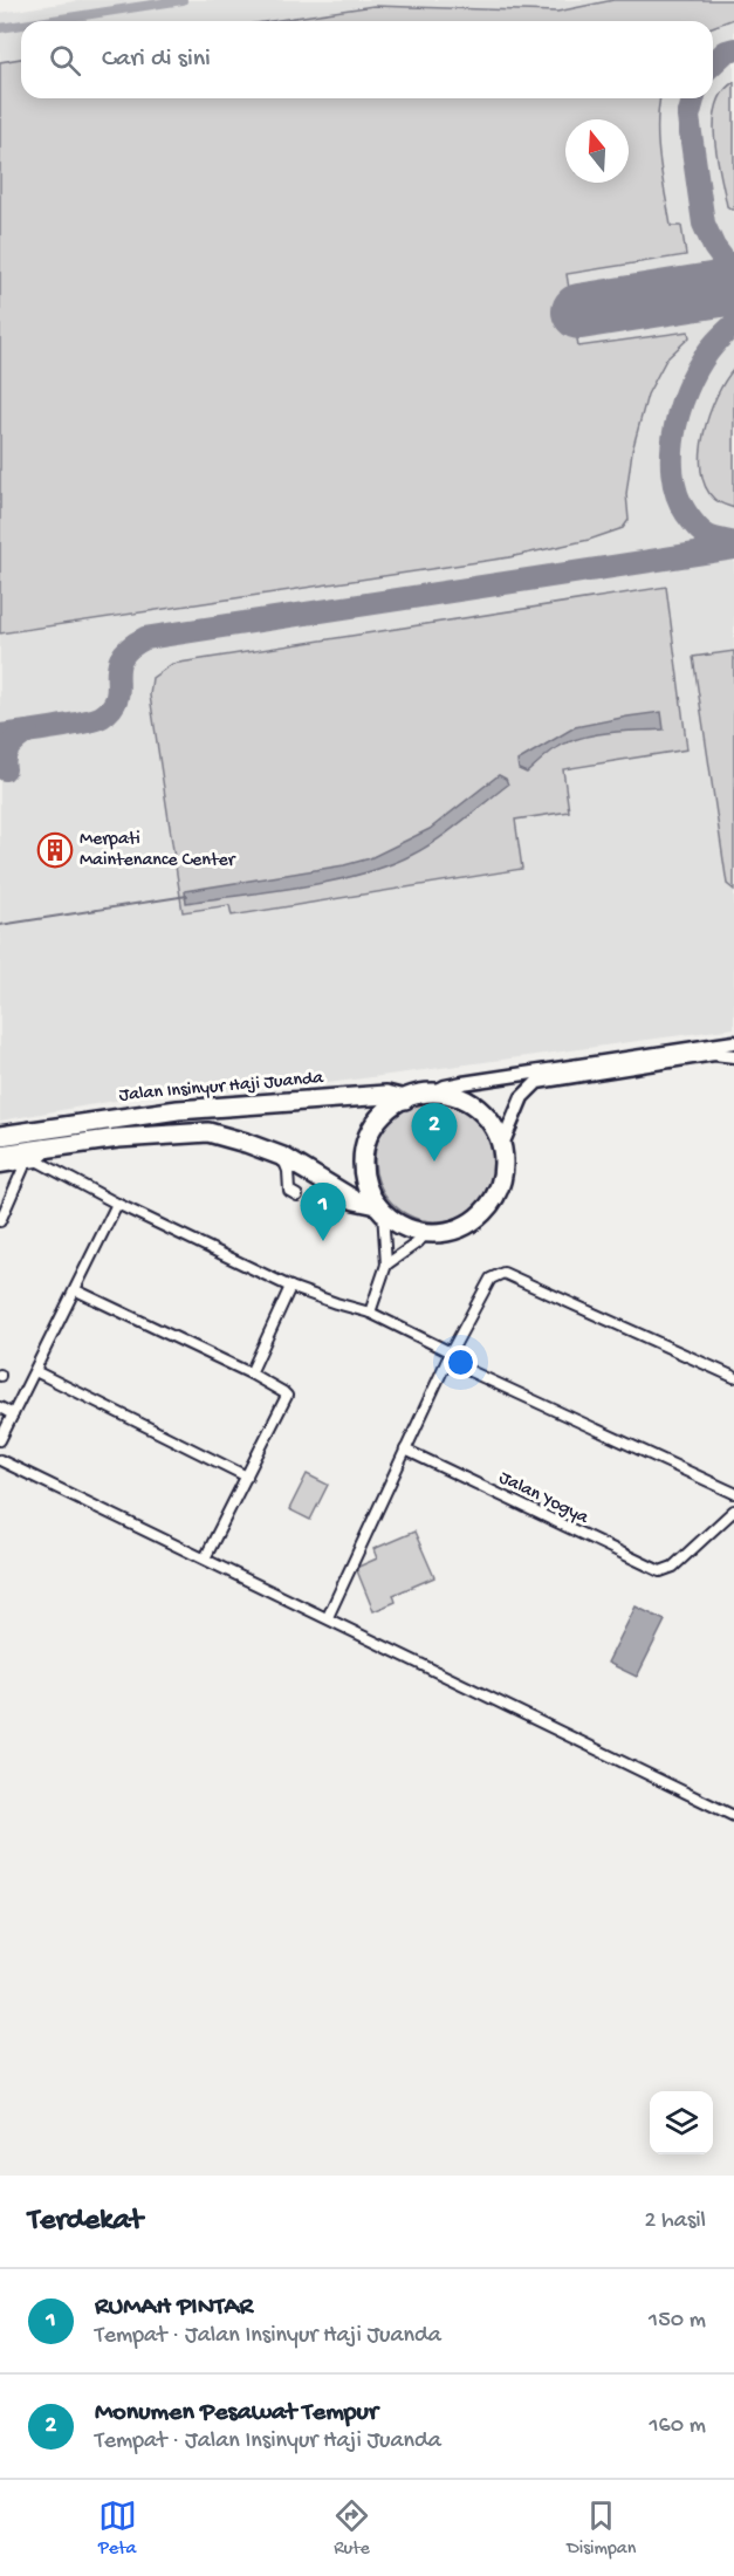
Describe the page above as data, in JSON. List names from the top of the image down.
{
  "streets": {
    "highway": ["Jalan Insinyur Haji Juanda"],
    "street": ["Jalan Yogya"]
  },
  "places": {
    "building": ["Merpati Maintenance Center"]
  },
  "north": "top",
  "page": {
    "search": "Cari di sini",
    "pins": ["2", "1"],
    "heading": ["Terdekat", "2 hasil"],
    "list": [
      {
        "mark": "1",
        "name": "RUMAH PINTAR",
        "note": "Tempat · Jalan Insinyur Haji Juanda",
        "value": "150 m"
      },
      {
        "mark": "2",
        "name": "Monumen Pesawat Tempur",
        "note": "Tempat · Jalan Insinyur Haji Juanda",
        "value": "160 m"
      }
    ],
    "nav": ["Peta", "Rute", "Disimpan"]
  }
}
